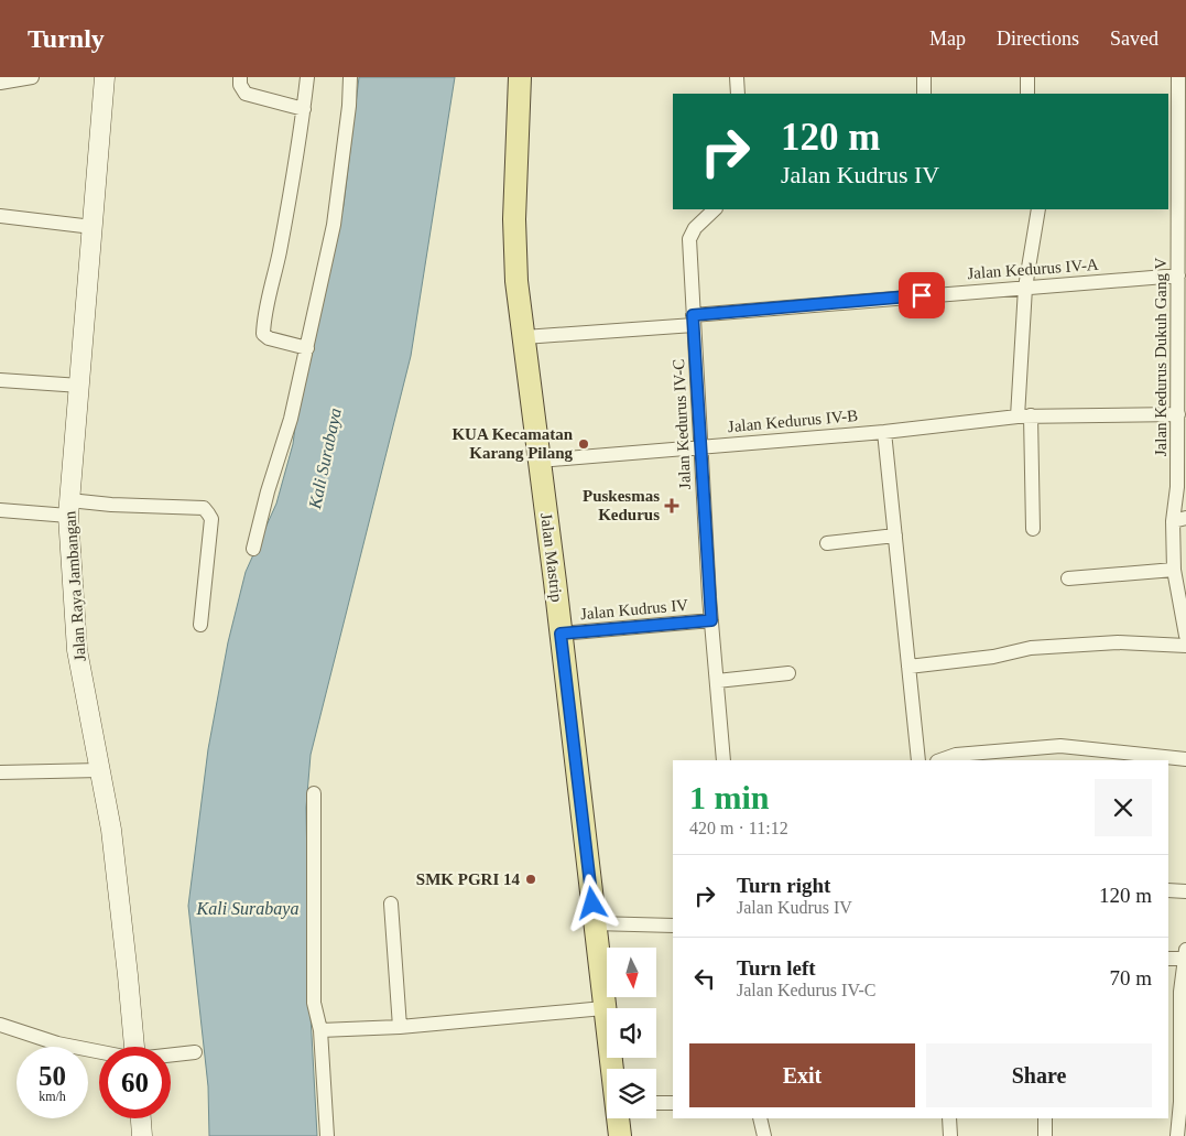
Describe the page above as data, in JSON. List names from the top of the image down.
{
  "streets": {
    "main road": ["Jalan Mastrip", "Jalan Raya Jambangan"],
    "street": [
      "Jalan Kedurus IV-A",
      "Jalan Kedurus Dukuh Gang V",
      "Jalan Kedurus IV-B",
      "Jalan Kedurus IV-C",
      "Jalan Kudrus IV"
    ]
  },
  "crossings": [
    ["Jalan Kedurus IV-A", "Jalan Kedurus Dukuh Gang V"],
    ["Jalan Kedurus IV-A", "Jalan Kedurus IV-C"],
    ["Jalan Kedurus IV-A", "Jalan Mastrip"],
    ["Jalan Kedurus Dukuh Gang V", "Jalan Kedurus IV-B"],
    ["Jalan Kedurus IV-B", "Jalan Kedurus IV-C"],
    ["Jalan Kedurus IV-B", "Jalan Mastrip"],
    ["Jalan Kedurus IV-C", "Jalan Kudrus IV"],
    ["Jalan Mastrip", "Jalan Kudrus IV"]
  ],
  "water": ["Kali Surabaya"],
  "places": {
    "other": ["KUA Kecamatan Karang Pilang", "SMK PGRI 14"],
    "health": ["Puskesmas Kedurus"]
  },
  "north": "bottom",
  "page": {
    "header": "Turnly",
    "nav": ["Map", "Directions", "Saved"],
    "turn": ["120 m", "Jalan Kudrus IV"],
    "heading": ["1 min", "420 m · 11:12"],
    "list": [
      {
        "name": "Turn right",
        "note": "Jalan Kudrus IV",
        "value": "120 m"
      },
      {
        "name": "Turn left",
        "note": "Jalan Kedurus IV-C",
        "value": "70 m"
      }
    ],
    "buttons": ["Exit", "Share"],
    "speed": "50 km/h",
    "limit": "60"
  }
}
